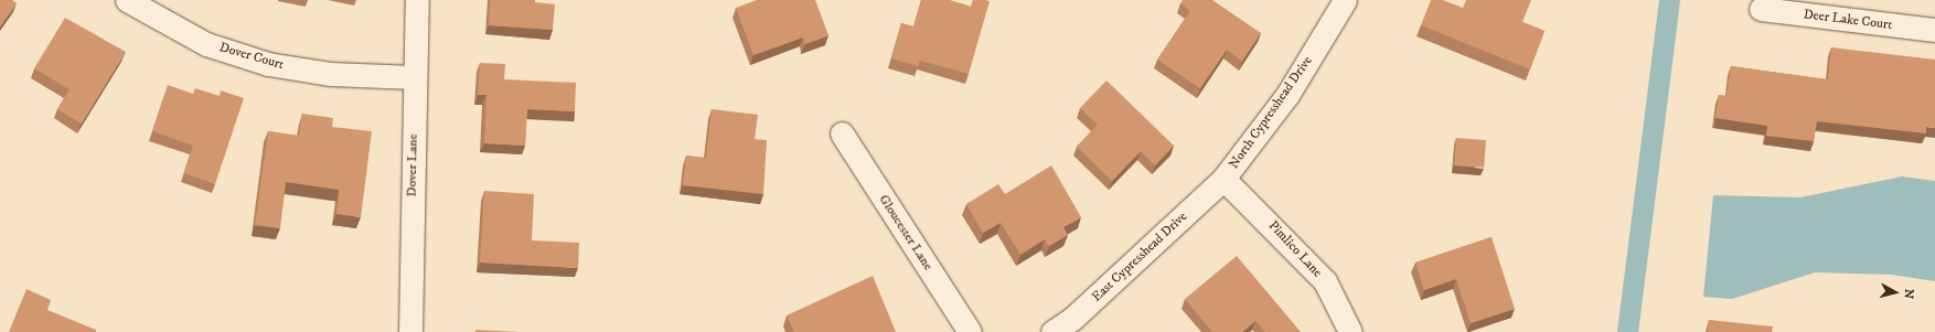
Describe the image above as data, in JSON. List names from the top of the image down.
{
  "streets": {
    "street": [
      "Deer Lake Court",
      "Dover Court",
      "North Cypresshead Drive",
      "Dover Lane",
      "Gloucester Lane",
      "Pimlico Lane",
      "East Cypresshead Drive"
    ]
  },
  "crossings": [
    ["Dover Court", "Dover Lane"],
    ["North Cypresshead Drive", "Pimlico Lane"],
    ["North Cypresshead Drive", "East Cypresshead Drive"],
    ["Pimlico Lane", "East Cypresshead Drive"]
  ],
  "north": "right"
}
